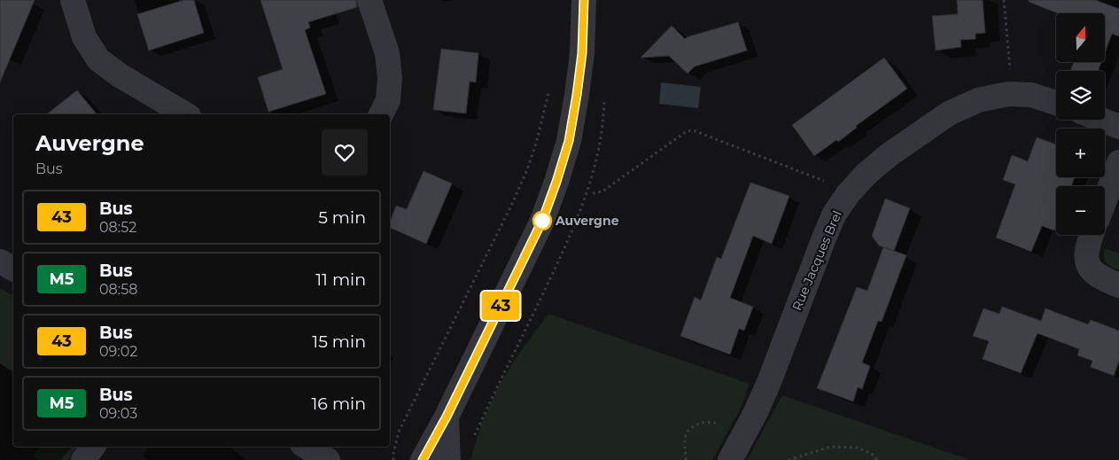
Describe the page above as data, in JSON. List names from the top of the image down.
{
  "streets": {
    "street": ["Rue Jacques Brel"]
  },
  "places": ["Auvergne"],
  "lines": ["bus line 43"],
  "north": "top",
  "page": {
    "on_map": "43",
    "map_buttons": ["+", "−"],
    "heading": ["Auvergne", "Bus"],
    "list": [
      {
        "mark": "43",
        "name": "Bus",
        "note": "08:52",
        "value": "5 min"
      },
      {
        "mark": "M5",
        "name": "Bus",
        "note": "08:58",
        "value": "11 min"
      },
      {
        "mark": "43",
        "name": "Bus",
        "note": "09:02",
        "value": "15 min"
      },
      {
        "mark": "M5",
        "name": "Bus",
        "note": "09:03",
        "value": "16 min"
      }
    ]
  }
}
